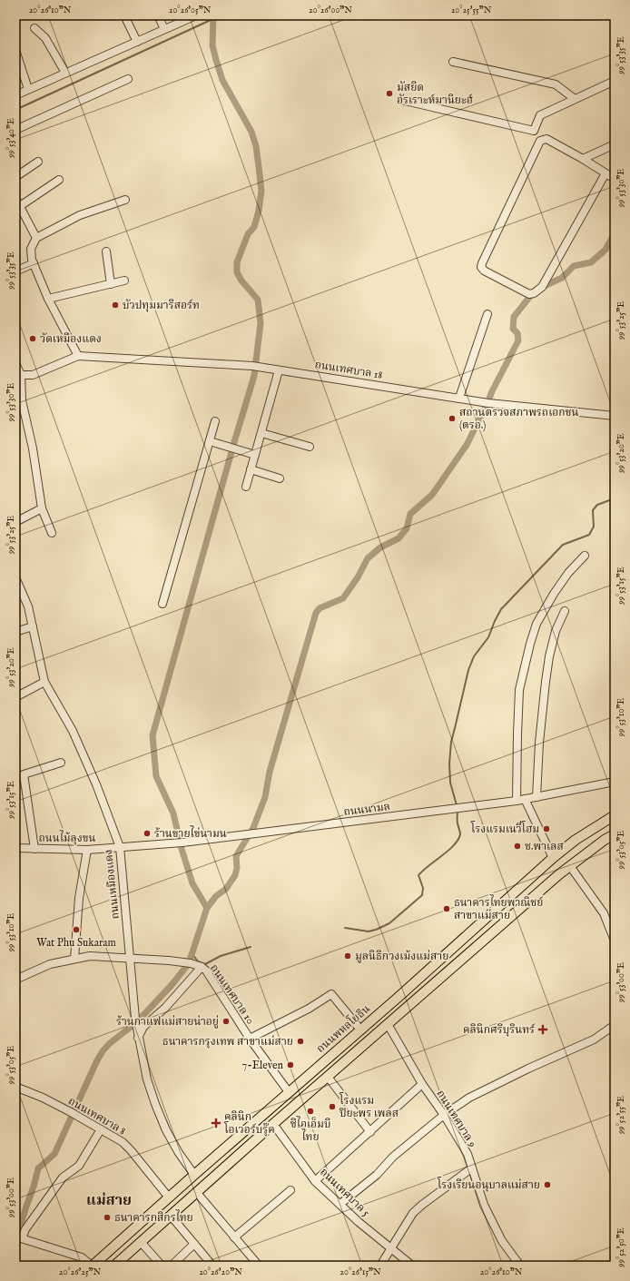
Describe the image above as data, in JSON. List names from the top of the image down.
{
  "streets": {
    "main road": ["ถนนพหลโยธิน"],
    "street": [
      "ถนนเทศบาล 18",
      "ถนนนามล",
      "ถนนไม้ลุงขน",
      "ถนนเหมืองแดง",
      "ถนนเทศบาล 10",
      "ถนนเทศบาล 8",
      "ถนนเทศบาล 9",
      "ถนนเทศบาล 5"
    ]
  },
  "crossings": [
    ["ถนนนามล", "ถนนไม้ลุงขน"],
    ["ถนนนามล", "ถนนเหมืองแดง"],
    ["ถนนไม้ลุงขน", "ถนนเหมืองแดง"],
    ["ถนนเหมืองแดง", "ถนนพหลโยธิน"],
    ["ถนนเทศบาล 10", "ถนนพหลโยธิน"],
    ["ถนนพหลโยธิน", "ถนนเทศบาล 8"]
  ],
  "districts": ["แม่สาย"],
  "places": {
    "other": [
      "มัสยิด อัรเราะห์มานิยะฮ์",
      "บัวปทุมมารีสอร์ท",
      "วัดเหมืองแดง",
      "สถานตรวจสภาพรถเอกชน (ตรอ.)",
      "โรงแรมเนวี่โฮม",
      "ร้านขายไข่นามน",
      "ช.พาเลส",
      "ธนาคารไทยพาณิชย์ สาขาแม่สาย",
      "Wat Phu Sukaram",
      "มูลนิธิกวงเม้งแม่สาย",
      "ร้านกาแฟแม่สายน่าอยู่",
      "ธนาคารกรุงเทพ สาขาแม่สาย",
      "7-Eleven",
      "โรงแรม ปิยะพร เพลส",
      "ซีไอเอ็มบี ไทย",
      "โรงเรียนอนุบาลแม่สาย",
      "ธนาคารกสิกรไทย"
    ],
    "health": ["คลินิกศรีบุรินทร์", "คลินิก โอเวอร์บรุ๊ค"]
  },
  "coordinates": [
    "20°26'10\"N",
    "20°26'05\"N",
    "20°26'00\"N",
    "20°25'55\"N",
    "99°53'35\"E",
    "99°53'40\"E",
    "99°53'30\"E",
    "99°53'25\"E",
    "99°53'20\"E",
    "99°53'15\"E",
    "99°53'10\"E",
    "99°53'05\"E",
    "99°53'00\"E",
    "99°52'55\"E",
    "99°52'50\"E",
    "20°26'25\"N",
    "20°26'20\"N",
    "20°26'15\"N"
  ]
}
